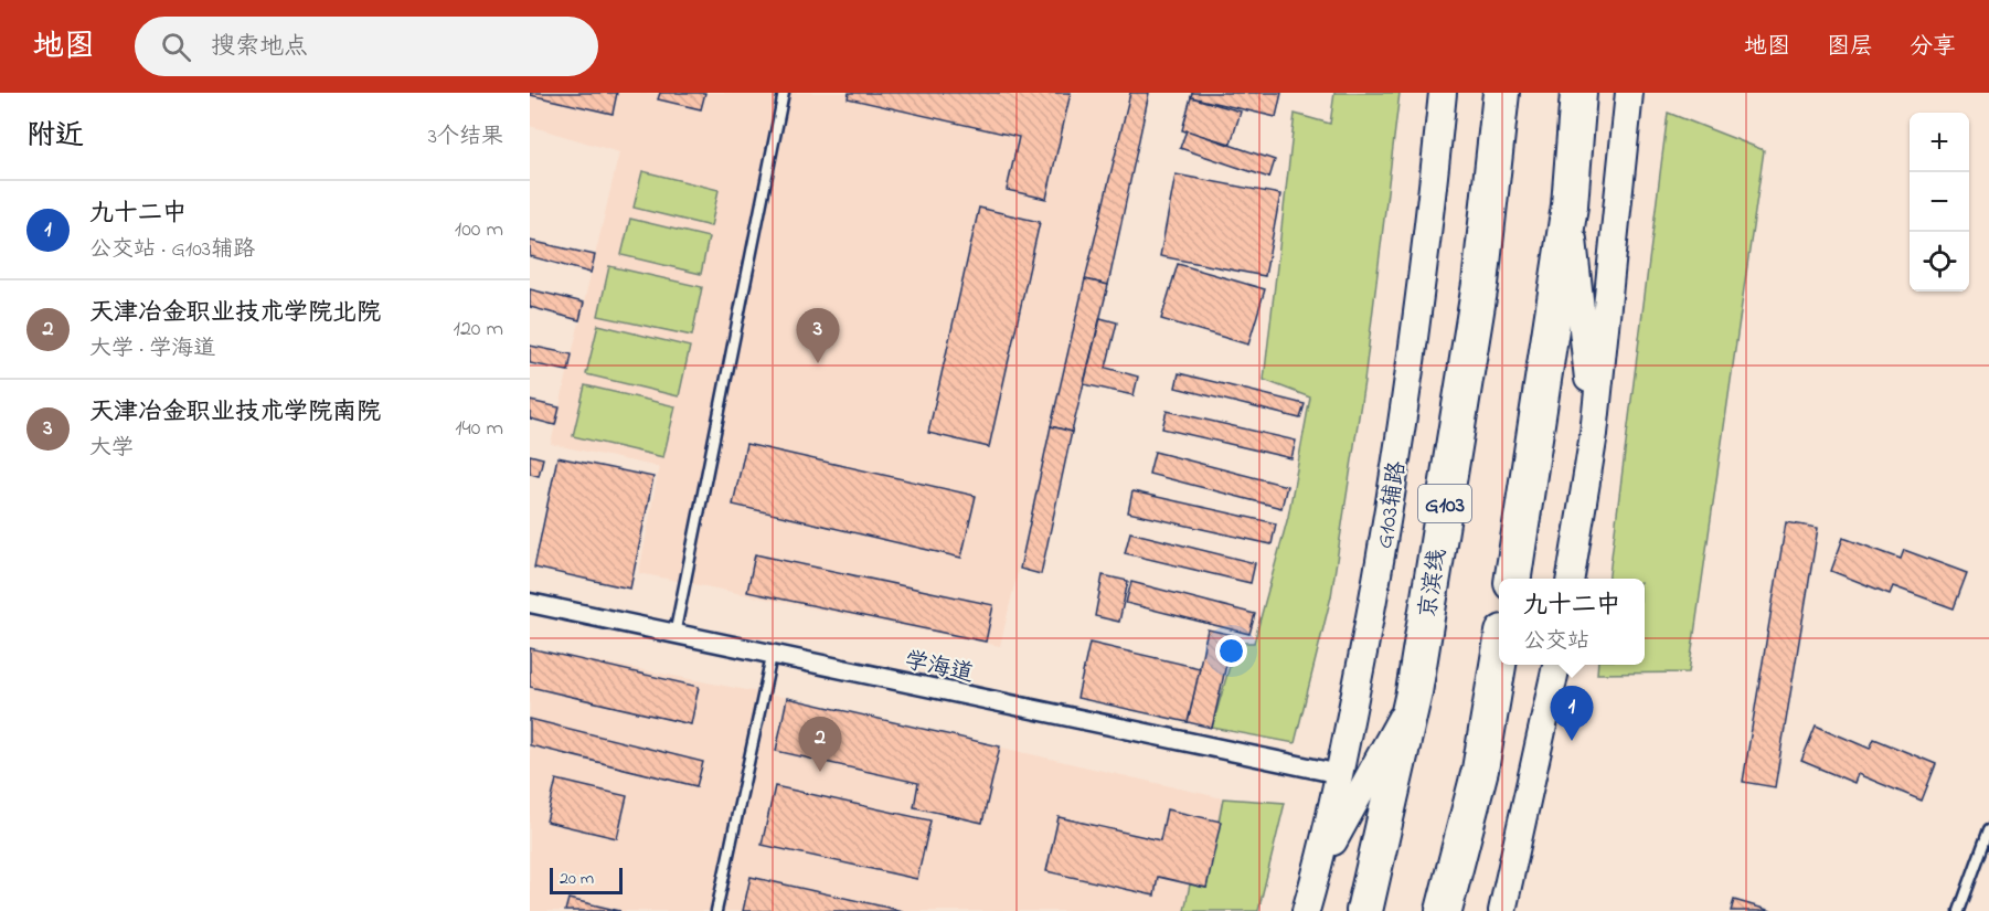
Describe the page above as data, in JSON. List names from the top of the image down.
{
  "streets": {
    "highway": ["G103", "京滨线"],
    "street": ["G103辅路", "学海道"]
  },
  "crossings": [
    ["G103辅路", "学海道"]
  ],
  "scale_bar": "20 m",
  "page": {
    "header": "地图",
    "search": "搜索地点",
    "nav": ["地图", "图层", "分享"],
    "heading": ["附近", "3个结果"],
    "map_buttons": ["+", "−"],
    "list": [
      {
        "mark": "1",
        "name": "九十二中",
        "note": "公交站 · G103辅路",
        "value": "100 m"
      },
      {
        "mark": "2",
        "name": "天津冶金职业技术学院北院",
        "note": "大学 · 学海道",
        "value": "120 m"
      },
      {
        "mark": "3",
        "name": "天津冶金职业技术学院南院",
        "note": "大学",
        "value": "140 m"
      }
    ],
    "pins": ["3", "1", "2"],
    "popup": ["九十二中", "公交站"],
    "scale": "20 m"
  }
}
